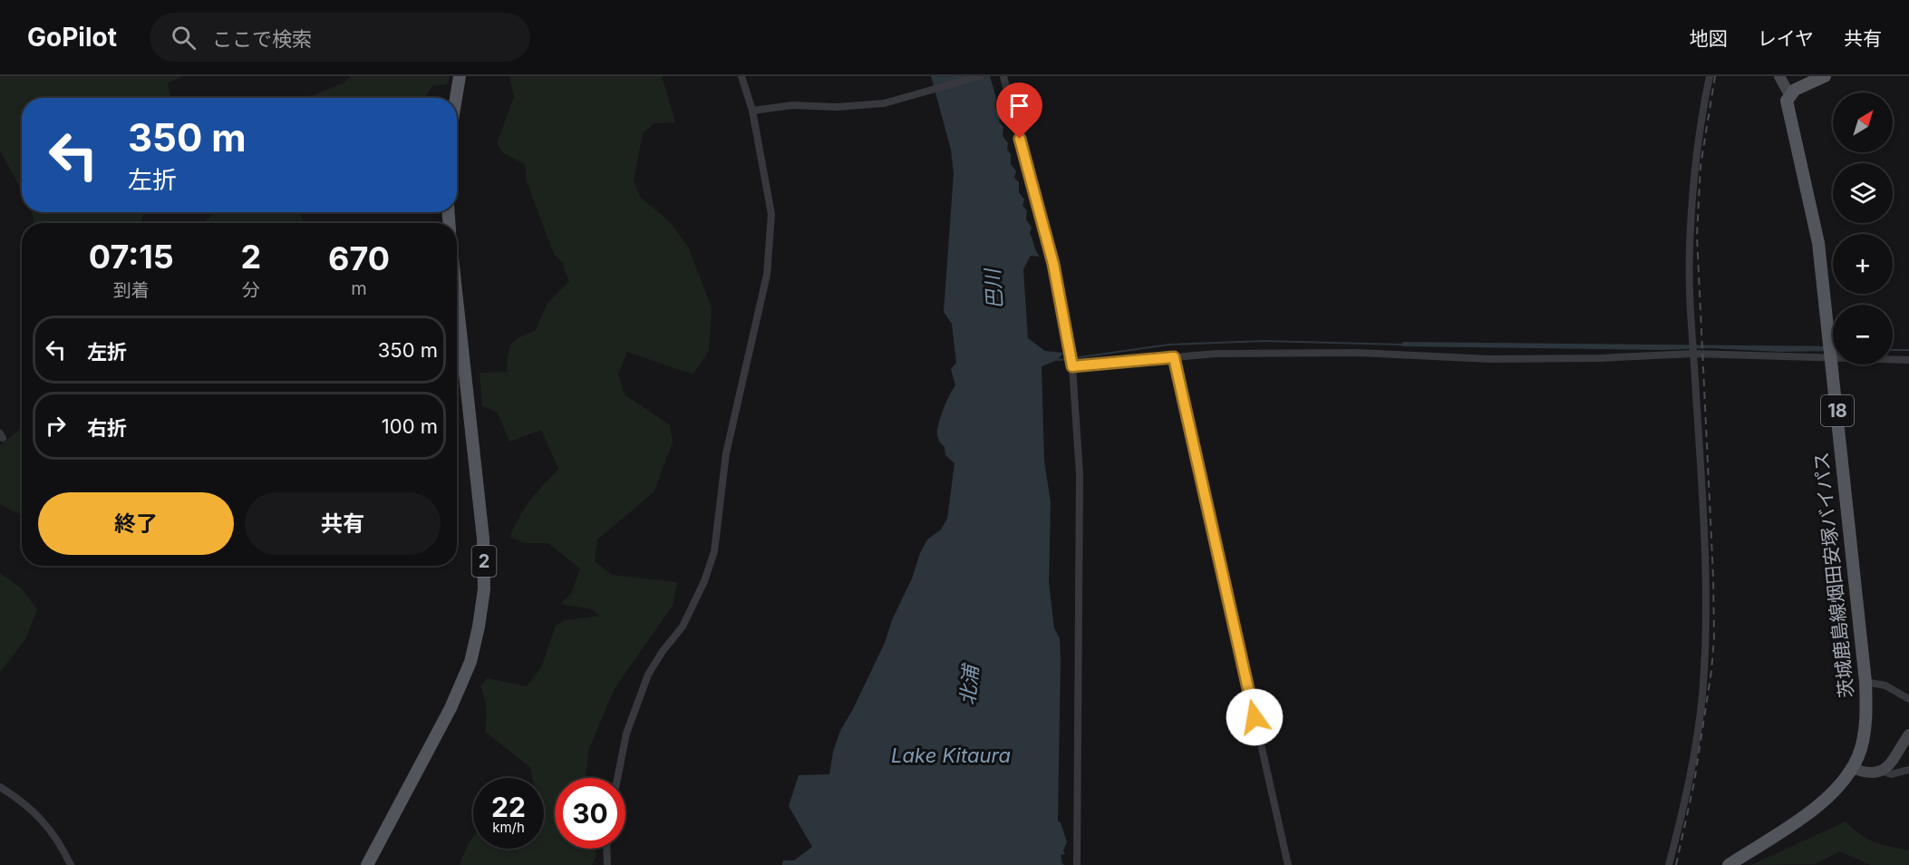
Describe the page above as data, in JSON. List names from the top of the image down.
{
  "streets": {
    "main road": ["18", "2", "茨城鹿島線烟田安塚バイパス"]
  },
  "crossings": [
    ["18", "茨城鹿島線烟田安塚バイパス"]
  ],
  "water": ["巴川", "北浦", "Lake Kitaura"],
  "north": "top right",
  "page": {
    "header": "GoPilot",
    "search": "ここで検索",
    "nav": ["地図", "レイヤ", "共有"],
    "map_buttons": ["+", "−"],
    "turn": ["350 m", "左折"],
    "eta": [
      "07:15",
      "到着",
      "2",
      "分",
      "670",
      "m"
    ],
    "list": [
      {
        "name": "左折",
        "value": "350 m"
      },
      {
        "name": "右折",
        "value": "100 m"
      }
    ],
    "buttons": ["終了", "共有"],
    "speed": "22 km/h",
    "limit": "30"
  }
}
